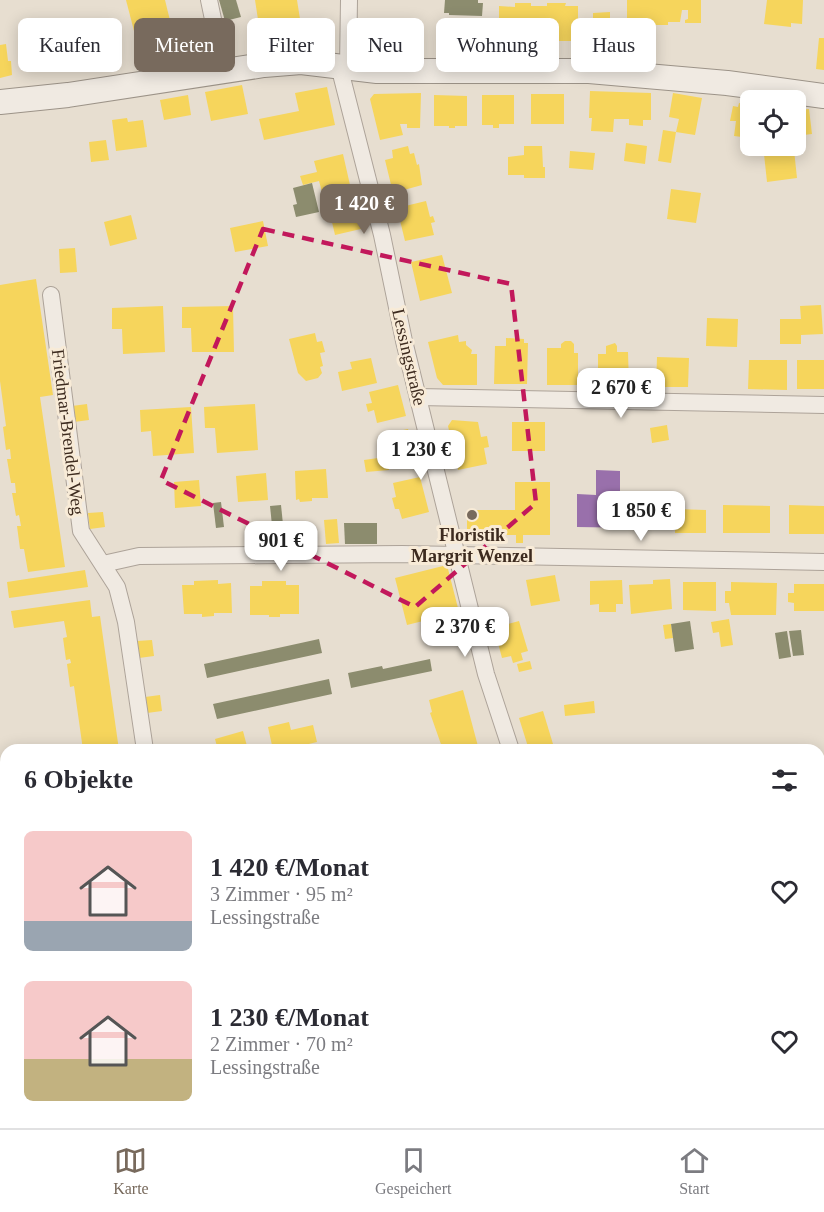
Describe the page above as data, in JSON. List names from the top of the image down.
{
  "streets": {
    "street": ["Lessingstraße", "Friedmar-Brendel-Weg"]
  },
  "places": ["Floristik Margrit Wenzel"],
  "page": {
    "chip": [
      "Kaufen",
      "Mieten",
      "Filter",
      "Neu",
      "Wohnung",
      "Haus"
    ],
    "price": [
      "1 420 €",
      "2 670 €",
      "1 230 €",
      "1 850 €",
      "901 €",
      "2 370 €"
    ],
    "heading": "6 Objekte",
    "list": [
      {
        "name": "1 420 €/Monat",
        "note": "3 Zimmer · 95 m² · Lessingstraße"
      },
      {
        "name": "1 230 €/Monat",
        "note": "2 Zimmer · 70 m² · Lessingstraße"
      }
    ],
    "tabs": ["Karte", "Gespeichert", "Start"]
  }
}
